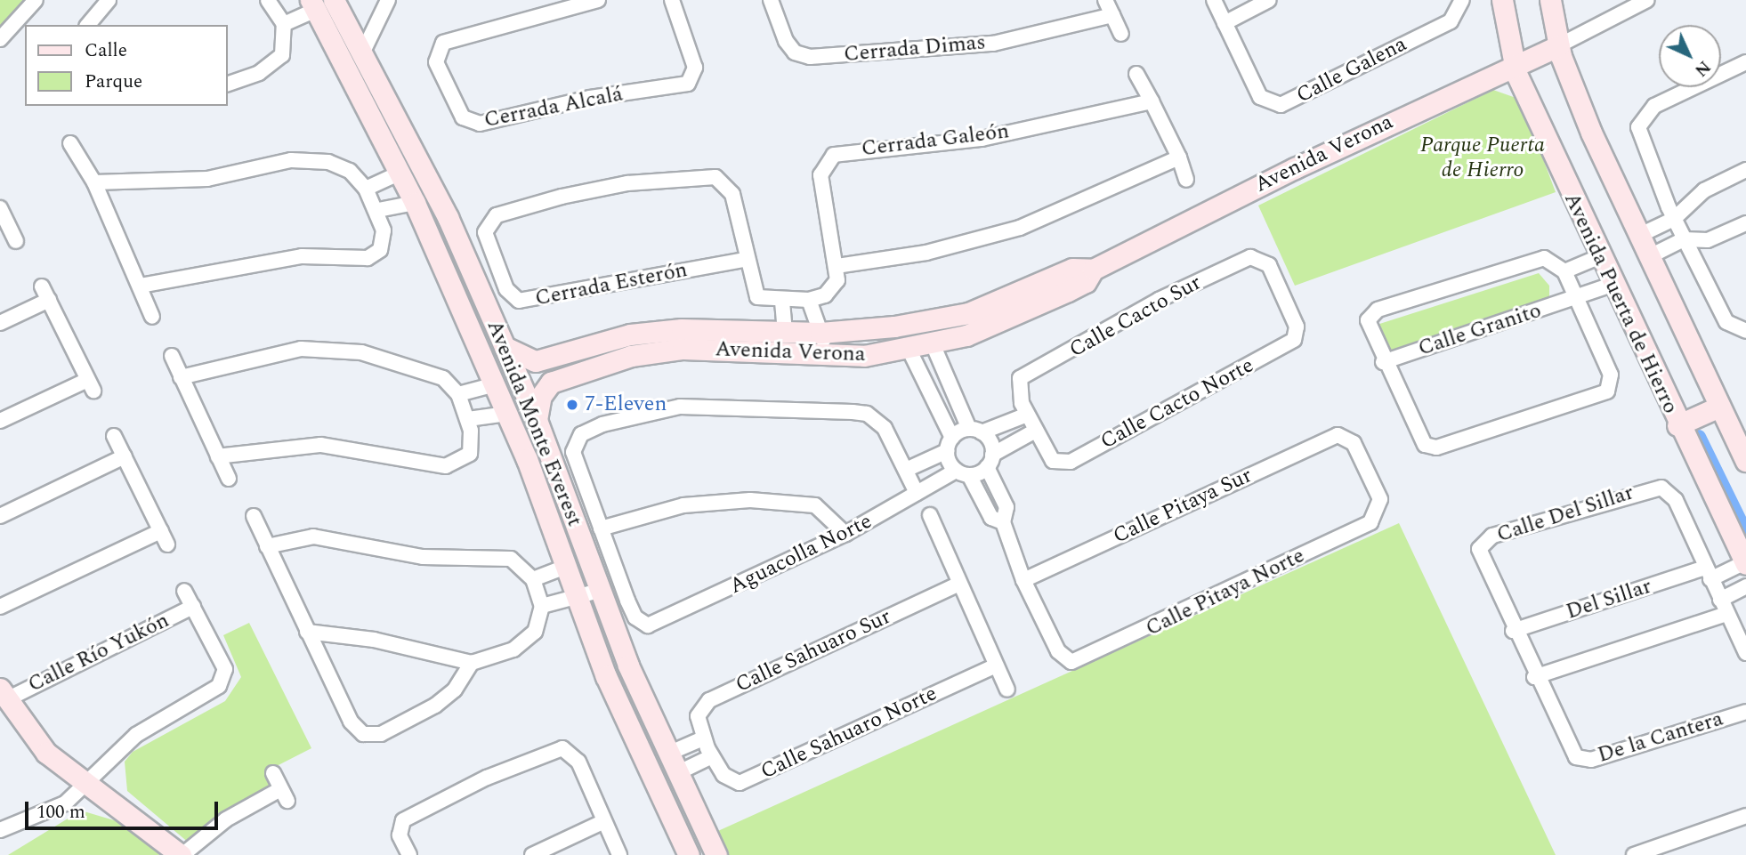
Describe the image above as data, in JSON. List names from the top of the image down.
{
  "streets": {
    "street": [
      "Cerrada Dimas",
      "Calle Galena",
      "Cerrada Alcalá",
      "Cerrada Galeón",
      "Avenida Verona",
      "Cerrada Esterón",
      "Avenida Puerta de Hierro",
      "Calle Cacto Sur",
      "Calle Granito",
      "Calle Cacto Norte",
      "Avenida Monte Everest",
      "Calle Pitaya Sur",
      "Calle Del Sillar",
      "Aguacolla Norte",
      "Calle Pitaya Norte",
      "Del Sillar",
      "Calle Sahuaro Sur",
      "Calle Río Yukón",
      "Calle Sahuaro Norte",
      "De la Cantera"
    ]
  },
  "crossings": [
    ["Avenida Verona", "Avenida Puerta de Hierro"],
    ["Avenida Verona", "Avenida Monte Everest"],
    ["Avenida Puerta de Hierro", "Calle Granito"],
    ["Avenida Puerta de Hierro", "Del Sillar"],
    ["Calle Cacto Sur", "Calle Cacto Norte"],
    ["Calle Pitaya Sur", "Calle Pitaya Norte"],
    ["Calle Del Sillar", "Del Sillar"],
    ["Calle Del Sillar", "De la Cantera"],
    ["Calle Sahuaro Sur", "Calle Sahuaro Norte"]
  ],
  "parks": ["Parque Puerta de Hierro"],
  "places": ["7-Eleven"],
  "legend": ["Calle", "Parque"],
  "scale_bar": "100 m",
  "north": "bottom right"
}
